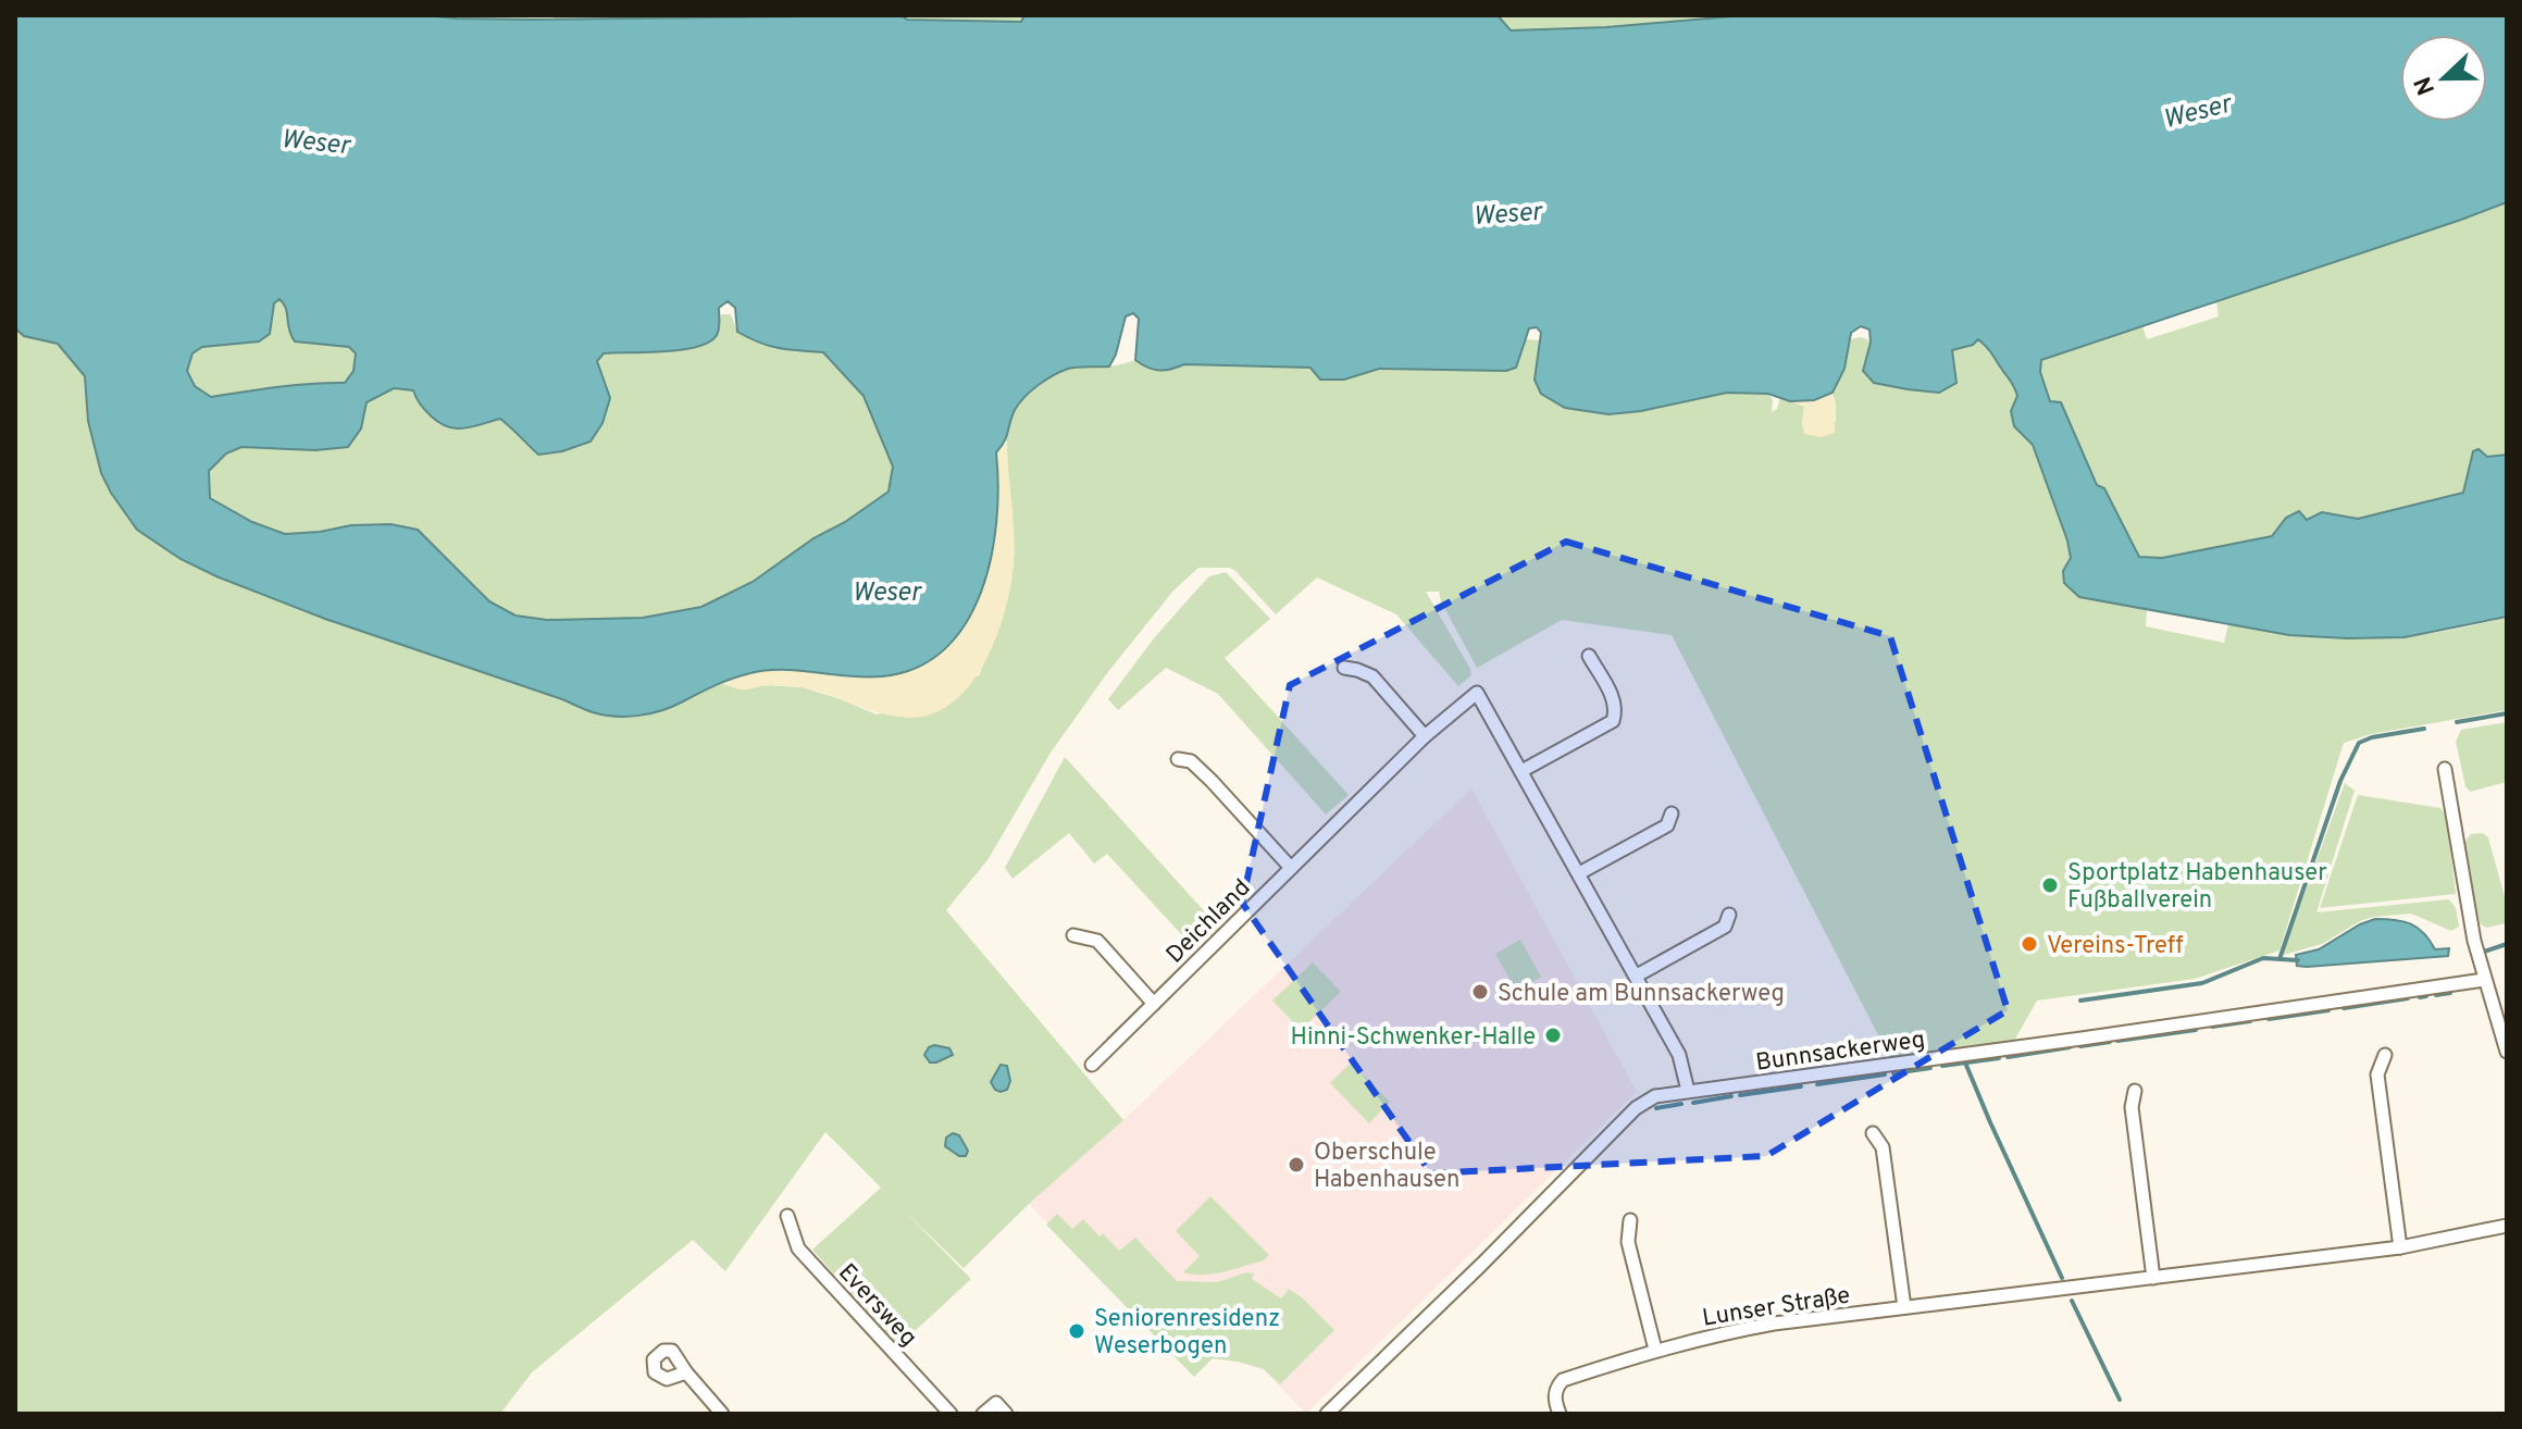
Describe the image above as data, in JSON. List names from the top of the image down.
{
  "streets": {
    "street": [
      "Deichland",
      "Bunnsackerweg",
      "Eversweg",
      "Lunser Straße"
    ]
  },
  "crossings": [
    ["Deichland", "Bunnsackerweg"]
  ],
  "water": ["Weser"],
  "places": [
    "Sportplatz Habenhauser Fußballverein",
    "Vereins-Treff",
    "Schule am Bunnsackerweg",
    "Hinni-Schwenker-Halle",
    "Oberschule Habenhausen",
    "Seniorenresidenz Weserbogen"
  ],
  "north": "left"
}
